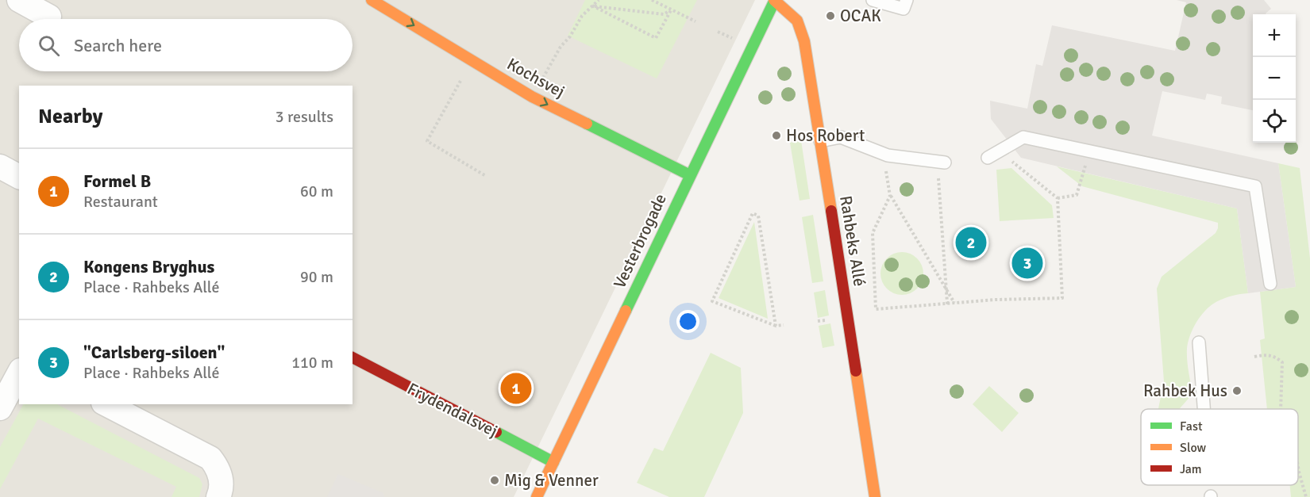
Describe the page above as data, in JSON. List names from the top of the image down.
{
  "streets": {
    "street": [
      "Kochsvej",
      "Vesterbrogade",
      "Rahbeks Allé",
      "Frydendalsvej"
    ]
  },
  "crossings": [
    ["Kochsvej", "Vesterbrogade"],
    ["Vesterbrogade", "Rahbeks Allé"],
    ["Vesterbrogade", "Frydendalsvej"]
  ],
  "one_way": ["Kochsvej"],
  "places": [
    "OCAK",
    "Hos Robert",
    "Rahbek Hus",
    "Mig & Venner"
  ],
  "legend": ["Fast", "Slow", "Jam"],
  "page": {
    "map_buttons": ["+", "−"],
    "search": "Search here",
    "heading": ["Nearby", "3 results"],
    "list": [
      {
        "mark": "1",
        "name": "Formel B",
        "note": "Restaurant",
        "value": "60 m"
      },
      {
        "mark": "2",
        "name": "Kongens Bryghus",
        "note": "Place · Rahbeks Allé",
        "value": "90 m"
      },
      {
        "mark": "3",
        "name": "\"Carlsberg-siloen\"",
        "note": "Place · Rahbeks Allé",
        "value": "110 m"
      }
    ],
    "pins": ["2", "3", "1"]
  }
}
